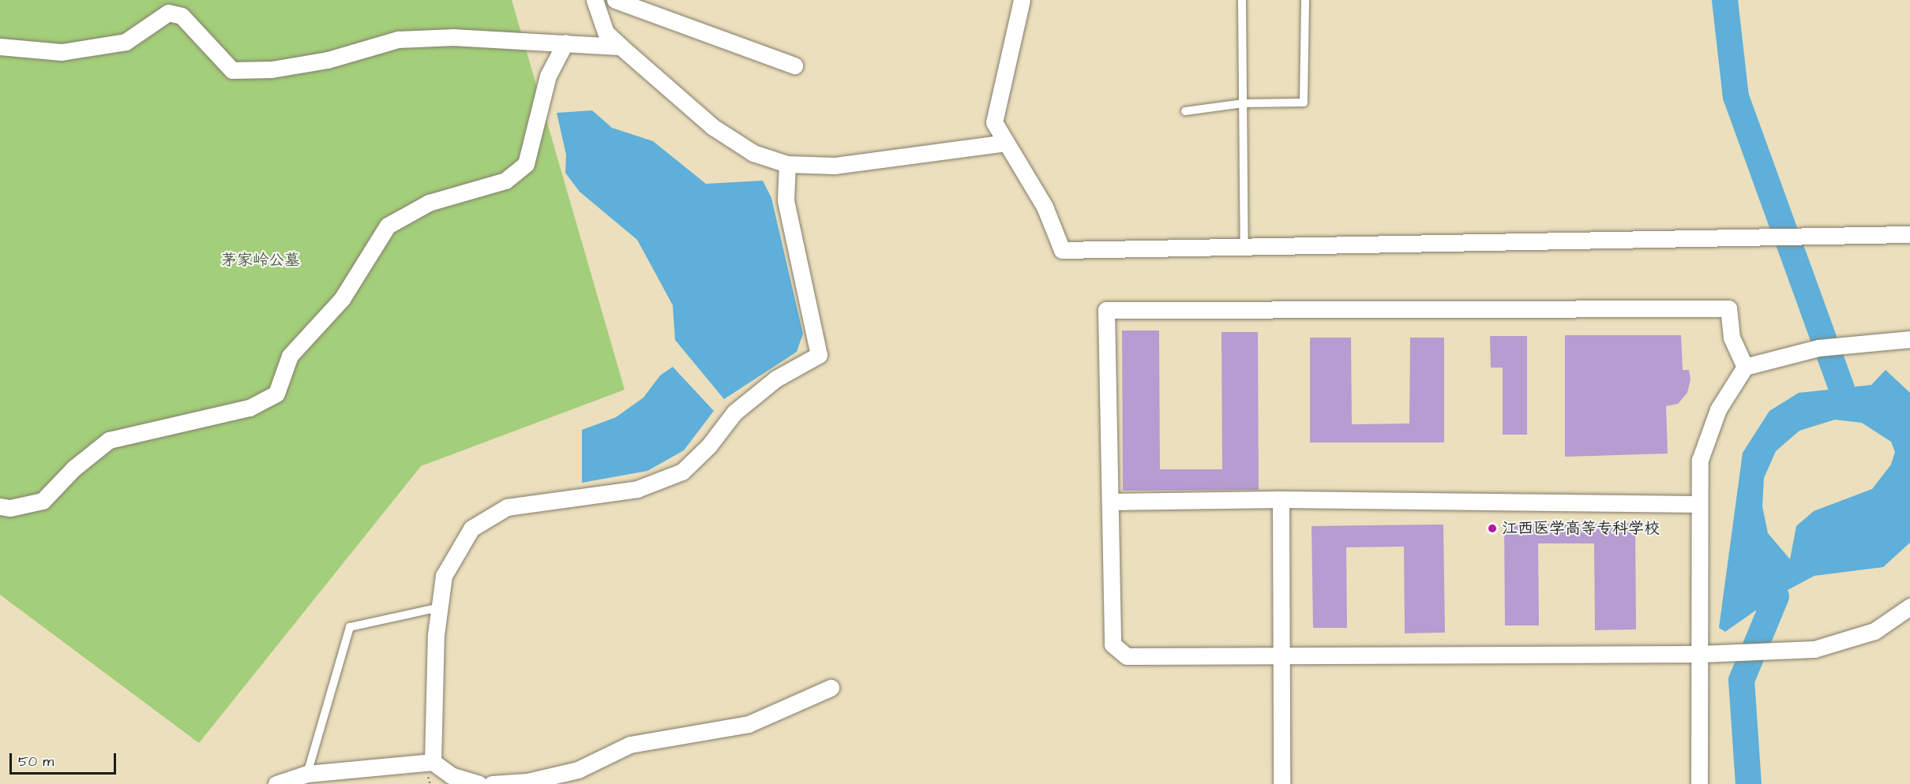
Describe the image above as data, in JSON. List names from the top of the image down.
{
  "parks": ["茅家岭公墓"],
  "places": ["江西医学高等专科学校"],
  "scale_bar": "50 m"
}
